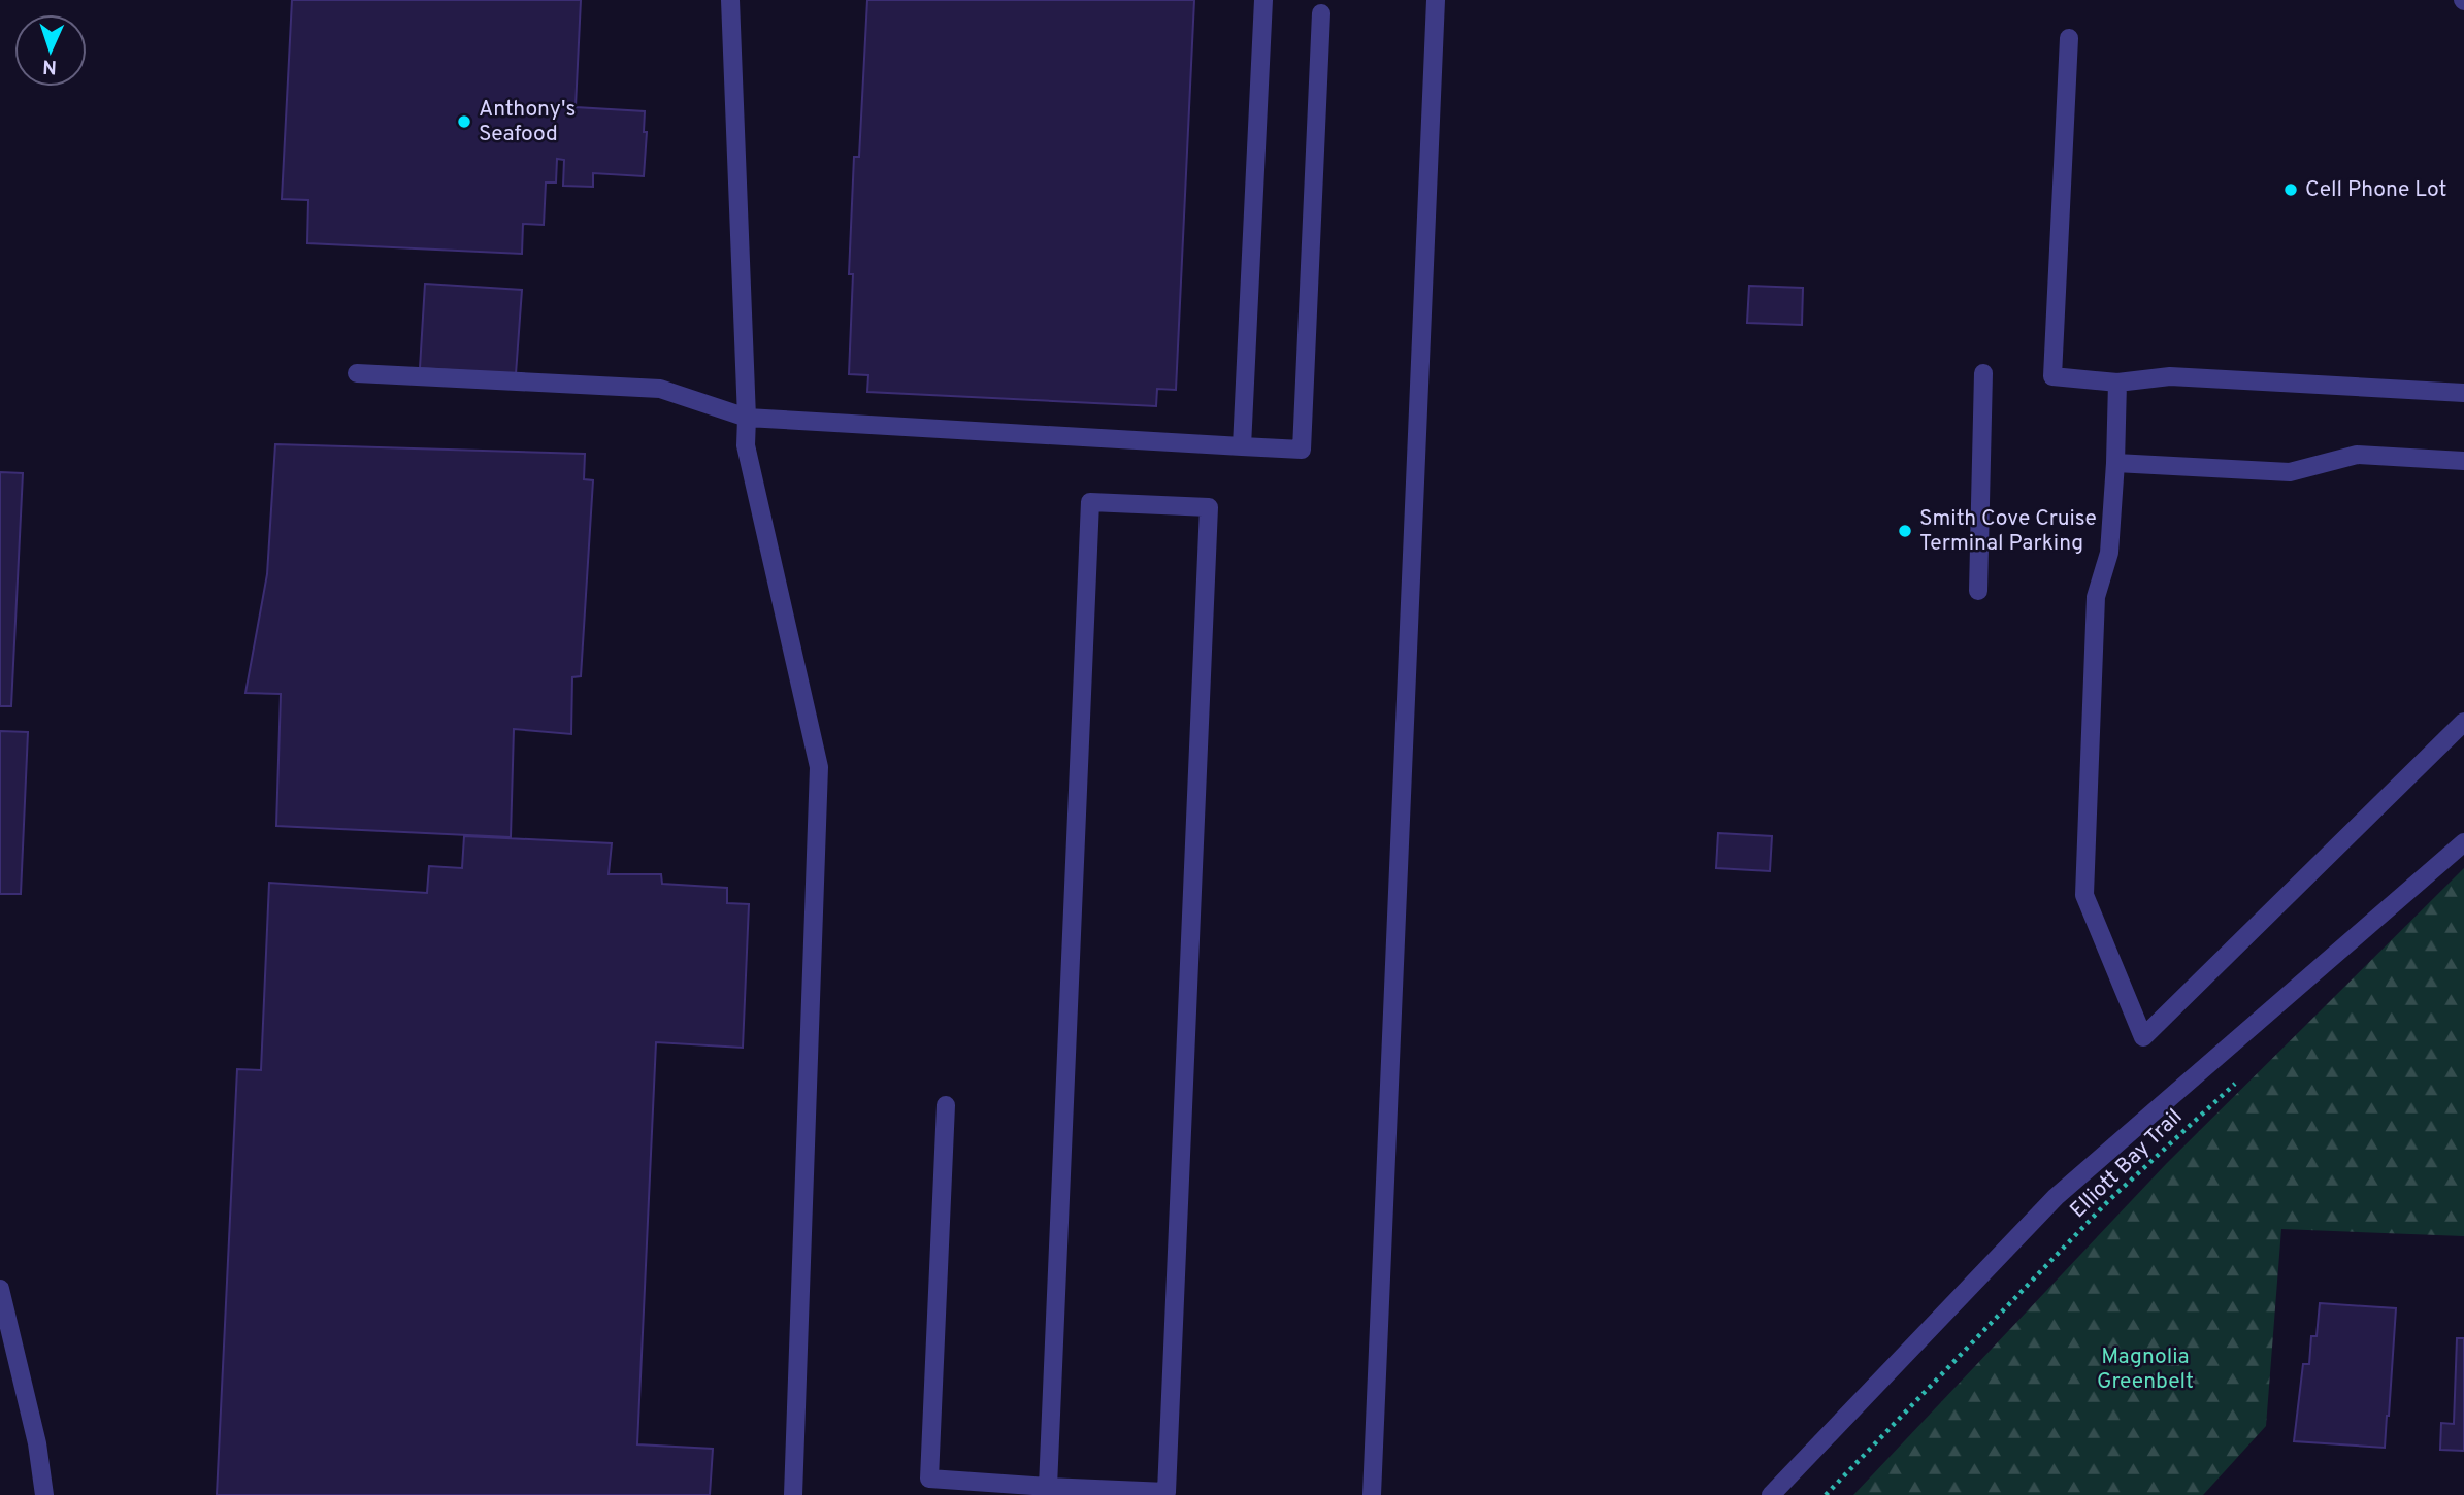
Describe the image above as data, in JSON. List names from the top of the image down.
{
  "streets": {
    "path": ["Elliott Bay Trail"]
  },
  "parks": ["Magnolia Greenbelt"],
  "places": ["Anthony's Seafood", "Cell Phone Lot", "Smith Cove Cruise Terminal Parking"],
  "north": "bottom"
}
